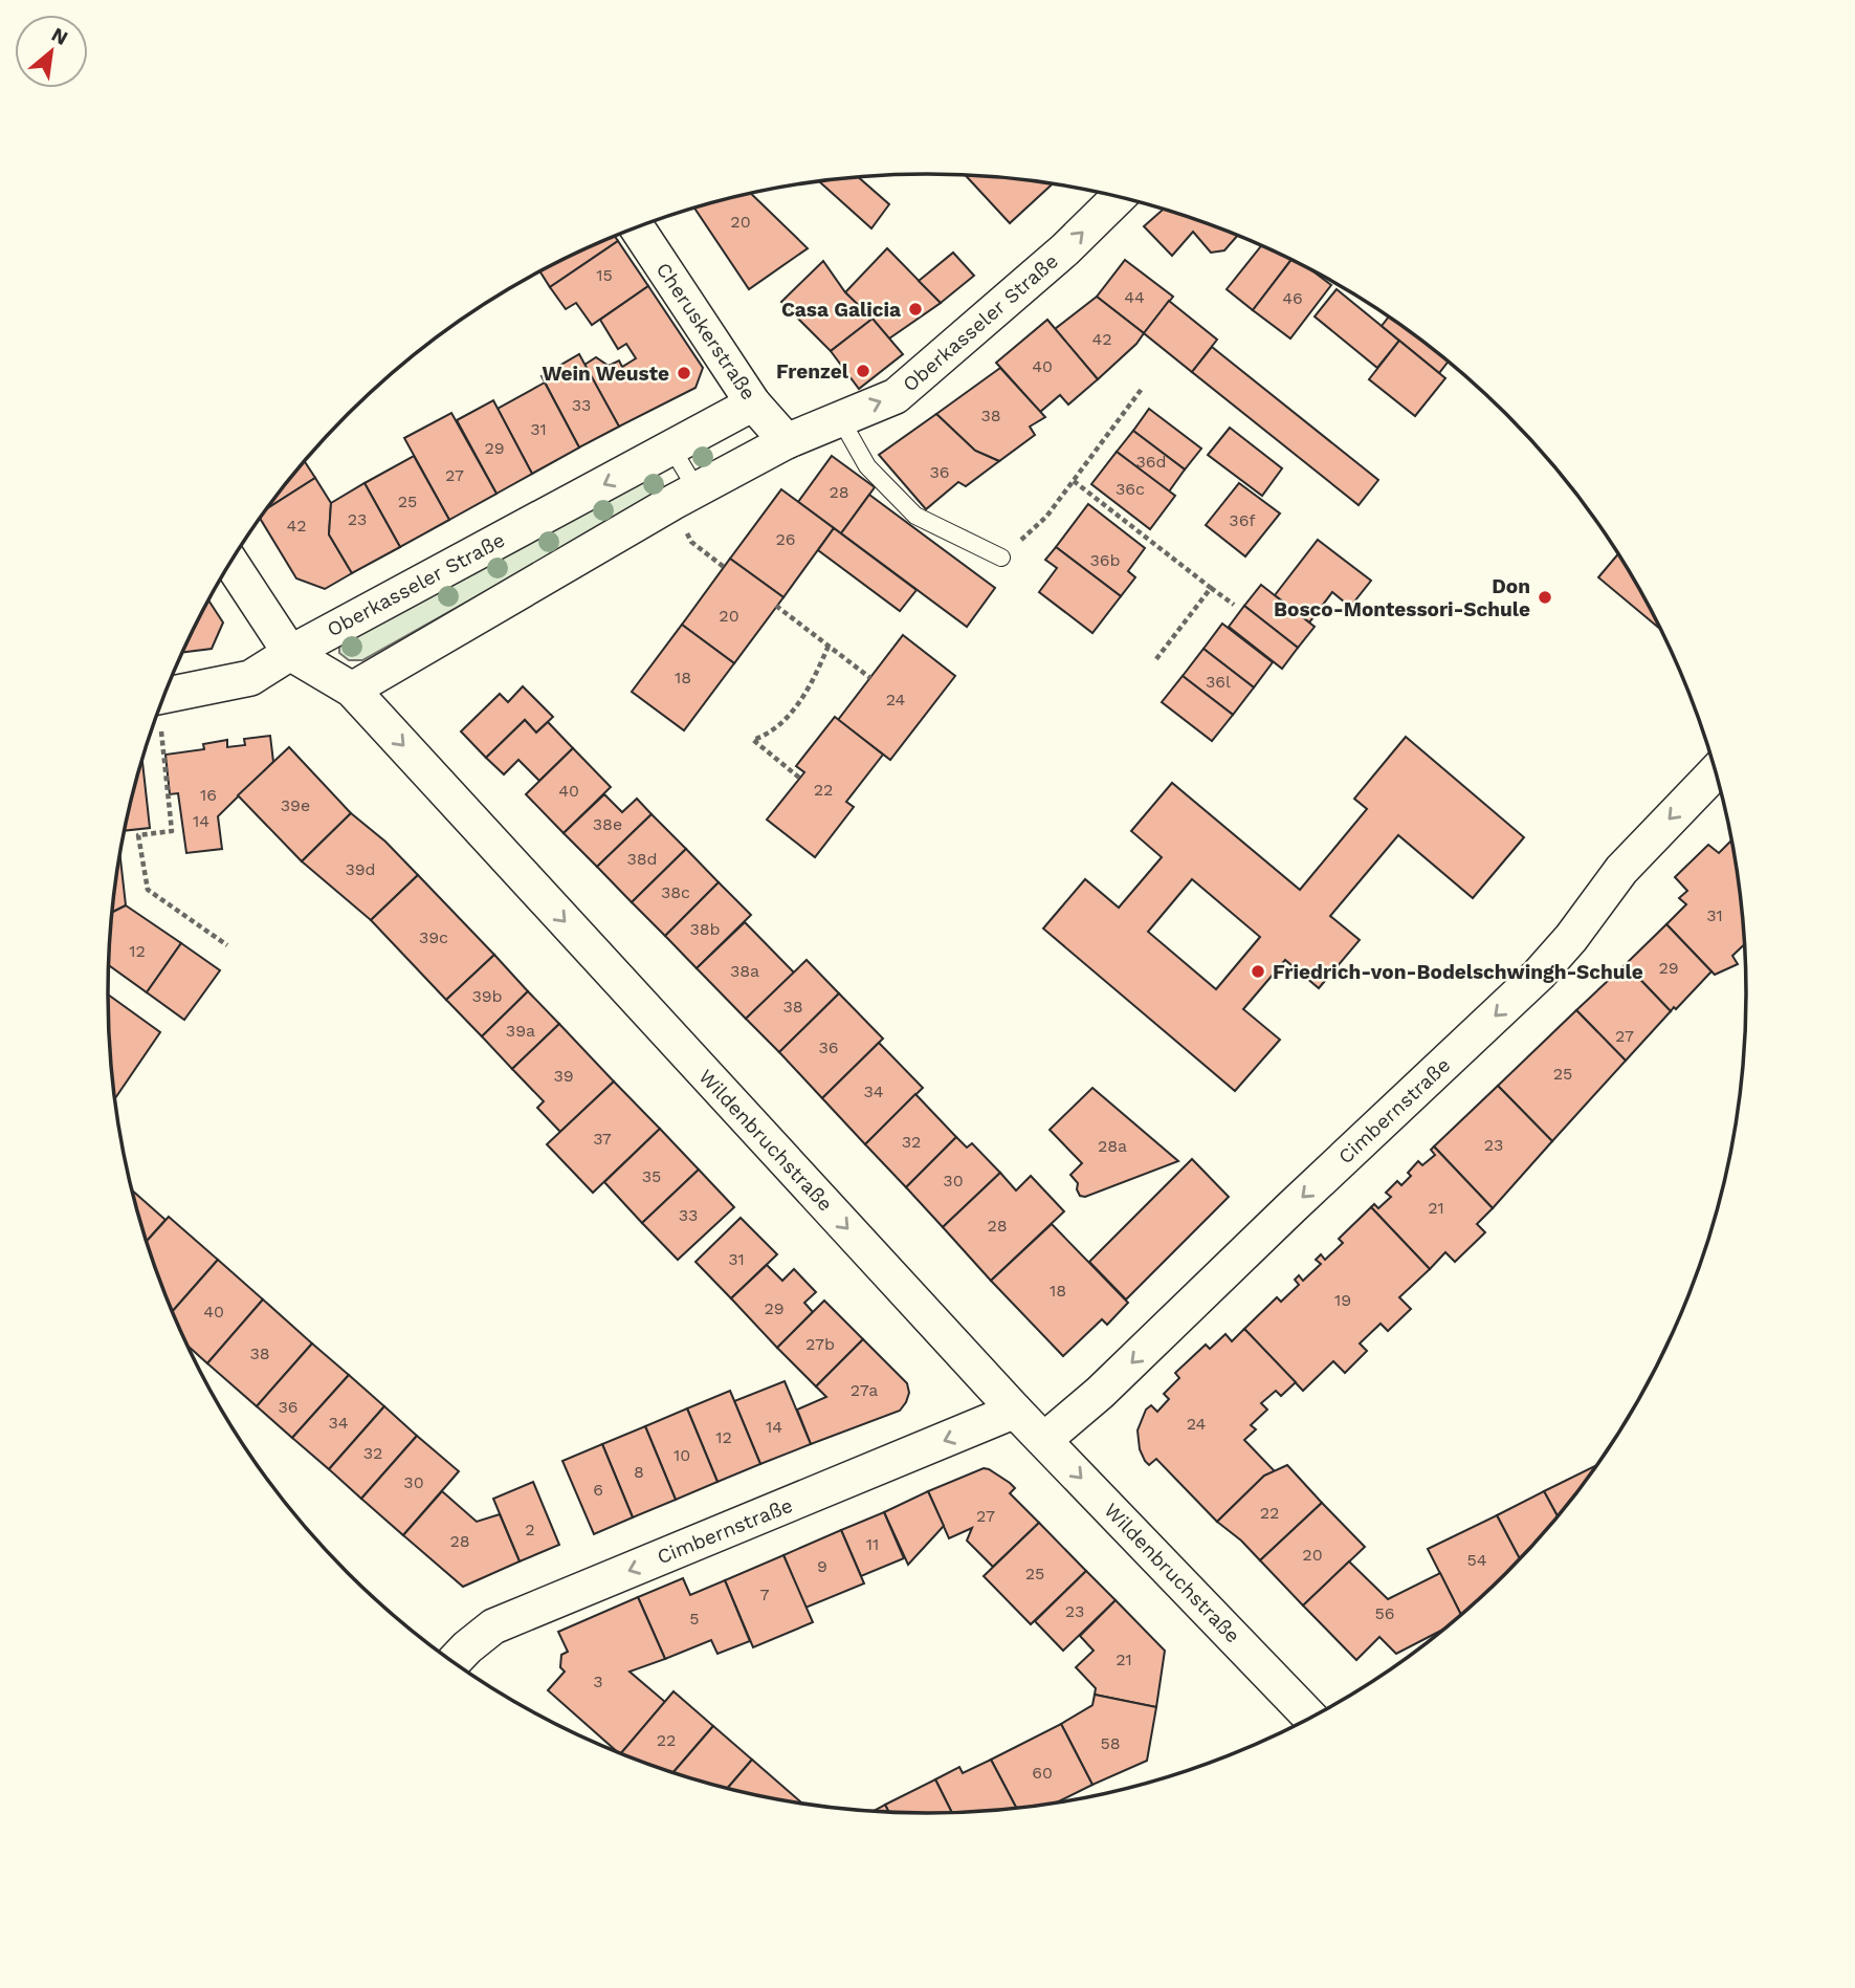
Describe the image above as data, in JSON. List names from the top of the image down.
{
  "streets": {
    "street": [
      "Oberkasseler Straße",
      "Cheruskerstraße",
      "Cimbernstraße",
      "Wildenbruchstraße"
    ]
  },
  "crossings": [
    ["Oberkasseler Straße", "Cheruskerstraße"],
    ["Oberkasseler Straße", "Wildenbruchstraße"],
    ["Cimbernstraße", "Wildenbruchstraße"]
  ],
  "one_way": ["Cimbernstraße", "Wildenbruchstraße"],
  "places": [
    "Casa Galicia",
    "Frenzel",
    "Wein Weuste",
    "Don Bosco-Montessori-Schule",
    "Friedrich-von-Bodelschwingh-Schule"
  ],
  "house_numbers": [
    "20",
    "15",
    "44",
    "46",
    "42",
    "40",
    "33",
    "38",
    "31",
    "29",
    "36d",
    "36",
    "27",
    "36c",
    "28",
    "25",
    "23",
    "36f",
    "42",
    "26",
    "36b",
    "20",
    "18",
    "36l",
    "24",
    "22",
    "40",
    "16",
    "39e",
    "14",
    "38e",
    "38d",
    "39d",
    "38c",
    "31",
    "38b",
    "39c",
    "12",
    "29",
    "38a",
    "39b",
    "38",
    "39a",
    "27",
    "36",
    "25",
    "39",
    "34",
    "37",
    "32",
    "23",
    "28a",
    "35",
    "30",
    "21",
    "33",
    "28",
    "31",
    "18",
    "19",
    "29",
    "40",
    "27b",
    "38",
    "27a",
    "36",
    "34",
    "24",
    "14",
    "12",
    "32",
    "10",
    "8",
    "30",
    "6",
    "22",
    "27",
    "2",
    "28",
    "11",
    "20",
    "54",
    "9",
    "25",
    "7",
    "23",
    "56",
    "5",
    "21",
    "3",
    "22",
    "58",
    "60"
  ],
  "north": "top right"
}
